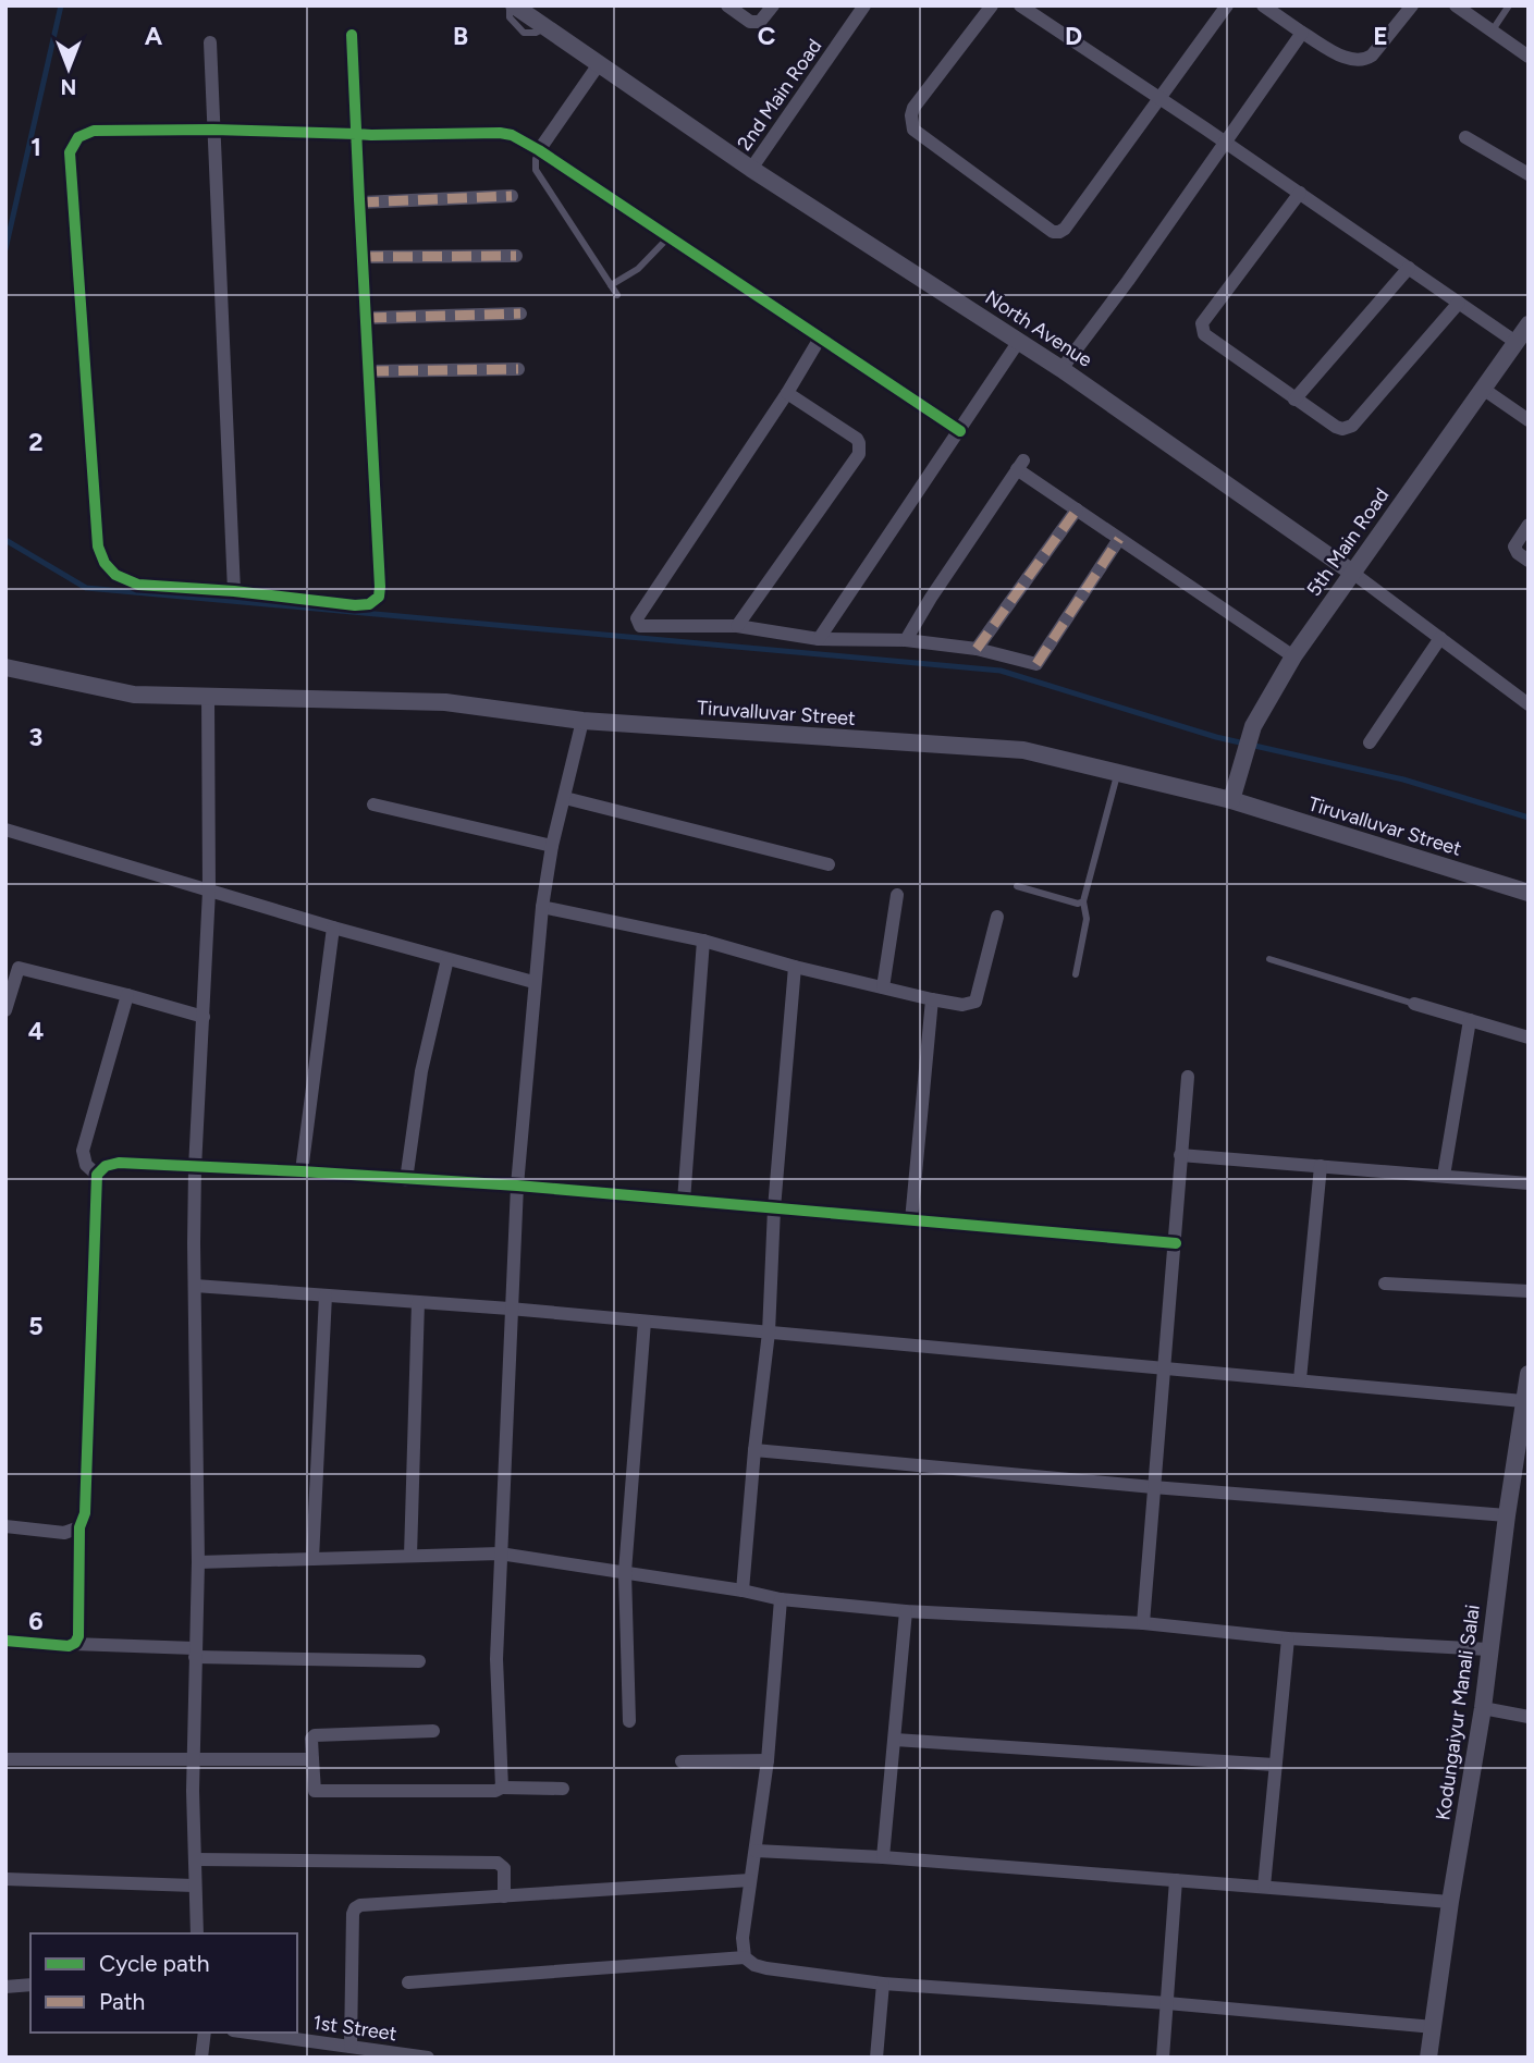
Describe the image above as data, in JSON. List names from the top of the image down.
{
  "streets": {
    "street": [
      "2nd Main Road",
      "North Avenue",
      "5th Main Road",
      "Tiruvalluvar Street",
      "Kodungaiyur Manali Salai",
      "1st Street"
    ]
  },
  "crossings": [
    ["2nd Main Road", "North Avenue"],
    ["North Avenue", "5th Main Road"],
    ["5th Main Road", "Tiruvalluvar Street"]
  ],
  "legend": ["Cycle path", "Path"],
  "north": "bottom",
  "grid": {
    "columns": [
      "A",
      "B",
      "C",
      "D",
      "E"
    ],
    "rows": [
      "1",
      "2",
      "3",
      "4",
      "5",
      "6"
    ]
  }
}
